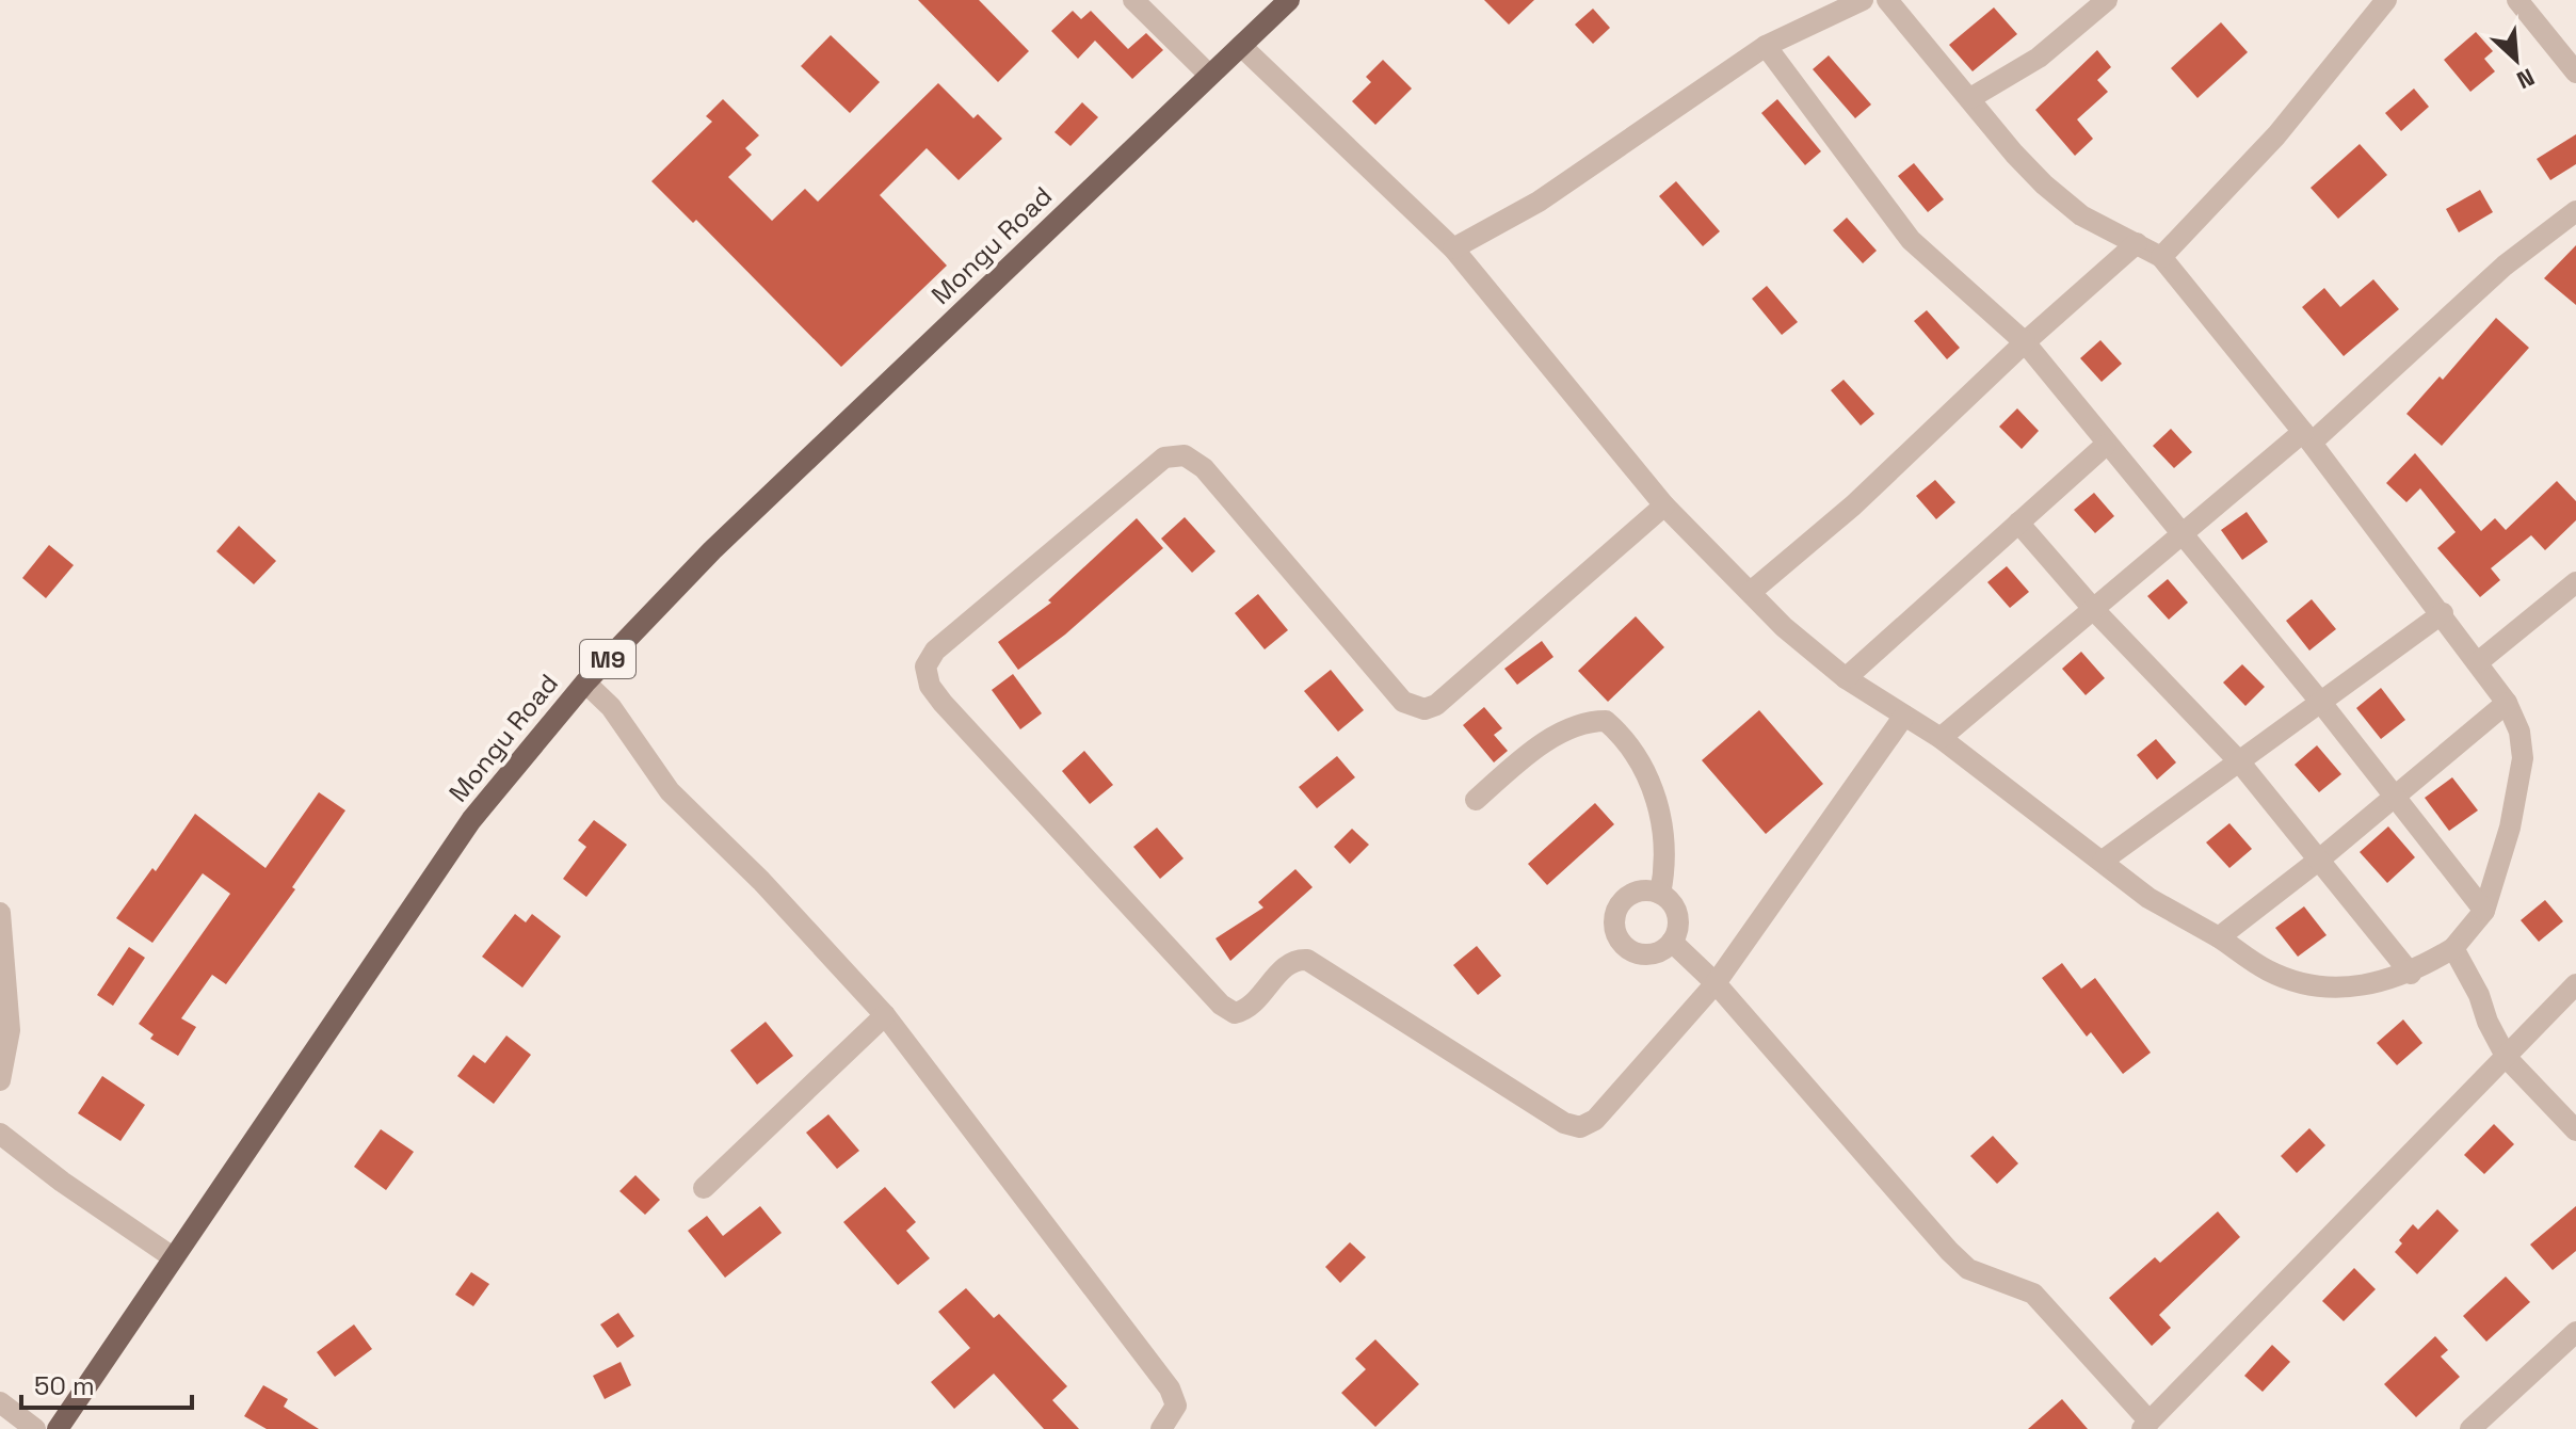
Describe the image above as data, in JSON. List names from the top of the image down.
{
  "streets": {
    "main road": ["Mongu Road", "M9"]
  },
  "scale_bar": "50 m",
  "north": "bottom right"
}
